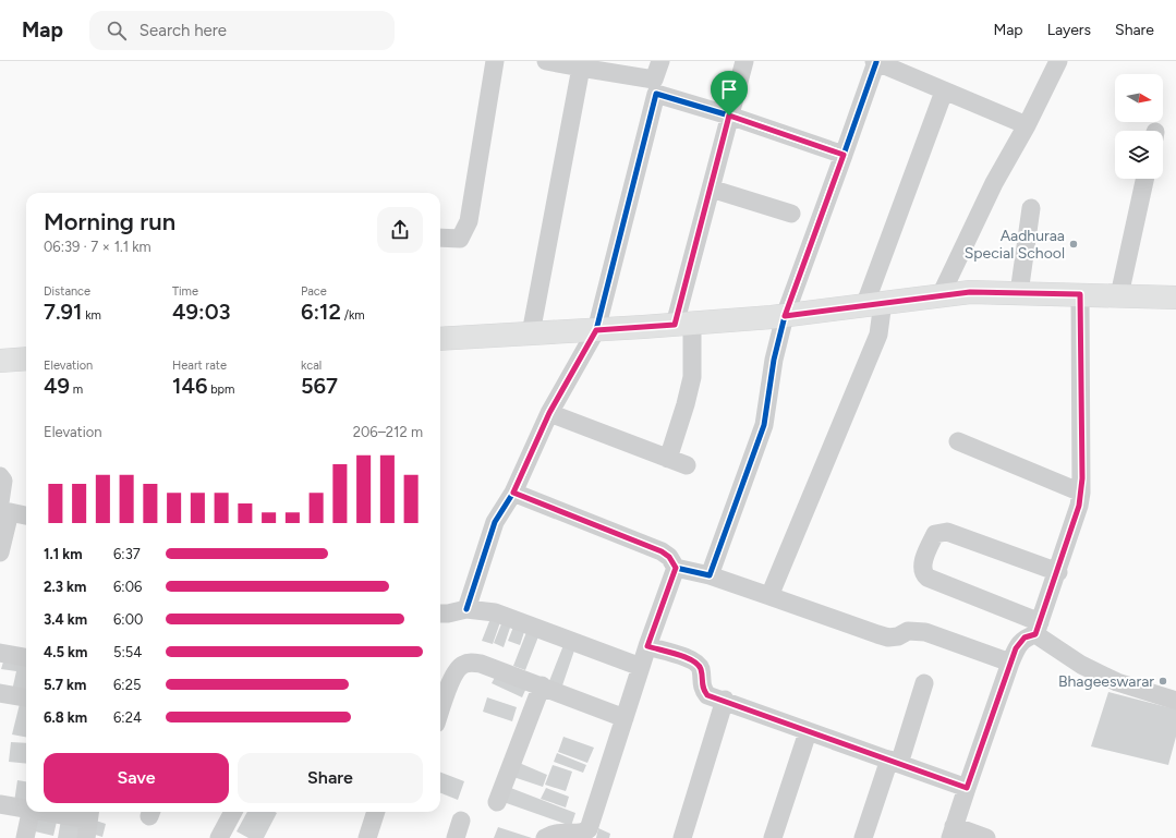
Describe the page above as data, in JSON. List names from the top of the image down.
{
  "places": ["Aadhuraa Special School", "Bhageeswarar"],
  "north": "right",
  "page": {
    "header": "Map",
    "search": "Search here",
    "nav": ["Map", "Layers", "Share"],
    "heading": ["Morning run", "06:39 · 7 × 1.1 km"],
    "stats": [
      ["Distance", "7.91 km"],
      ["Time", "49:03"],
      ["Pace", "6:12 /km"],
      ["Elevation", "49 m"],
      ["Heart rate", "146 bpm"],
      ["kcal", "567"]
    ],
    "chart": ["Elevation", "206–212 m"],
    "list": [
      {
        "name": "1.1 km",
        "note": "6:37"
      },
      {
        "name": "2.3 km",
        "note": "6:06"
      },
      {
        "name": "3.4 km",
        "note": "6:00"
      },
      {
        "name": "4.5 km",
        "note": "5:54"
      },
      {
        "name": "5.7 km",
        "note": "6:25"
      },
      {
        "name": "6.8 km",
        "note": "6:24"
      }
    ],
    "buttons": ["Save", "Share"]
  }
}
